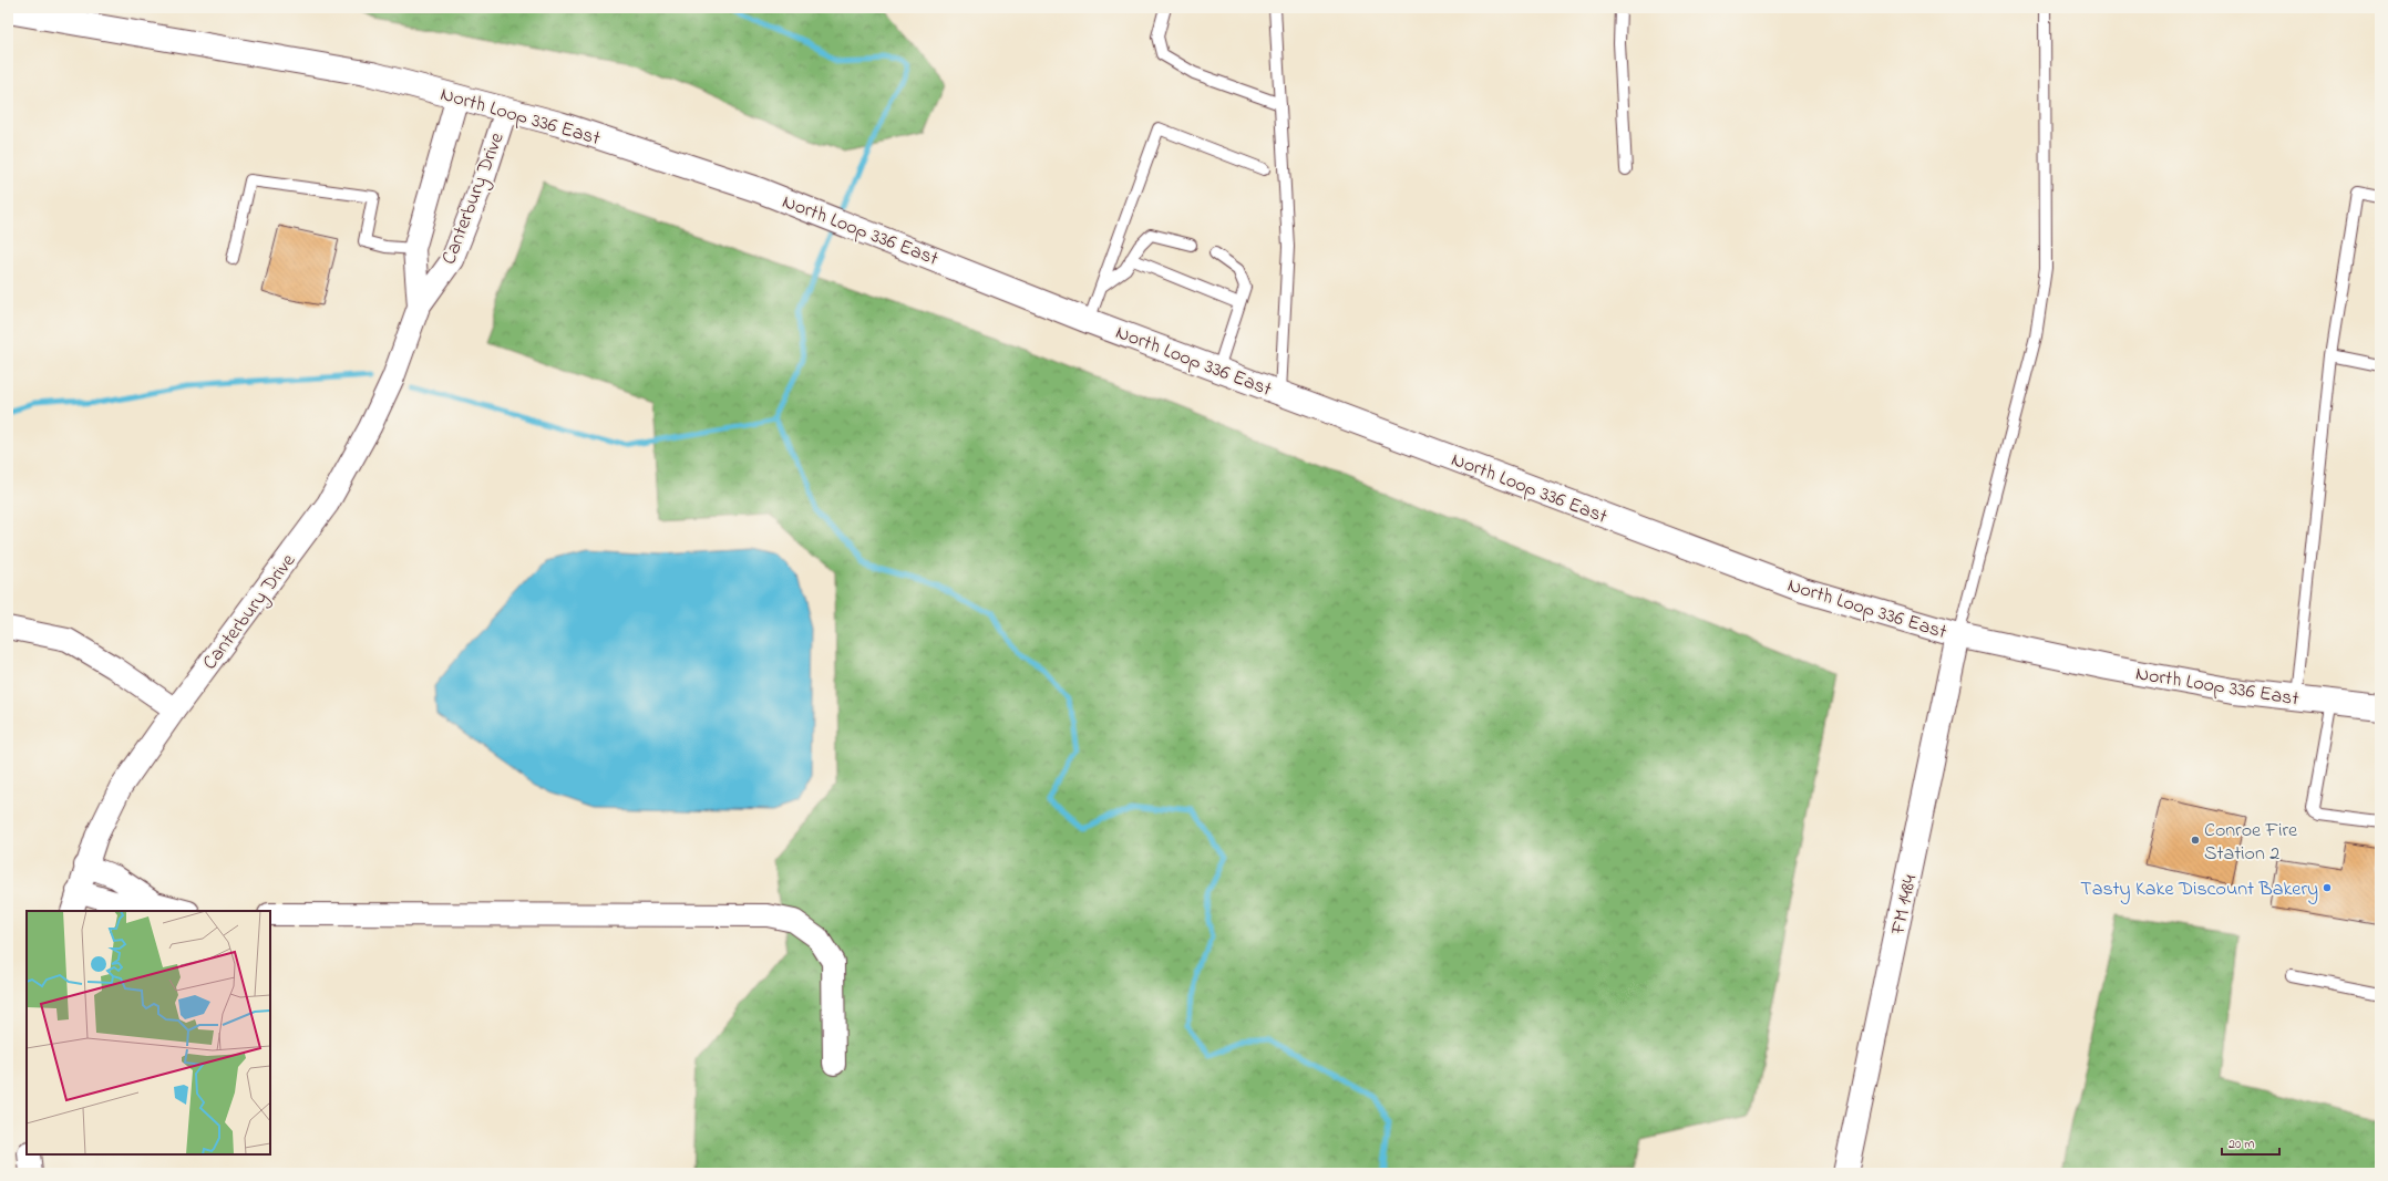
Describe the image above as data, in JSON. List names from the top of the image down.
{
  "streets": {
    "main road": ["North Loop 336 East", "FM 1484"],
    "street": ["Canterbury Drive"]
  },
  "crossings": [
    ["North Loop 336 East", "Canterbury Drive"],
    ["North Loop 336 East", "FM 1484"]
  ],
  "places": ["Conroe Fire Station 2", "Tasty Kake Discount Bakery"],
  "scale_bar": "20 m"
}
